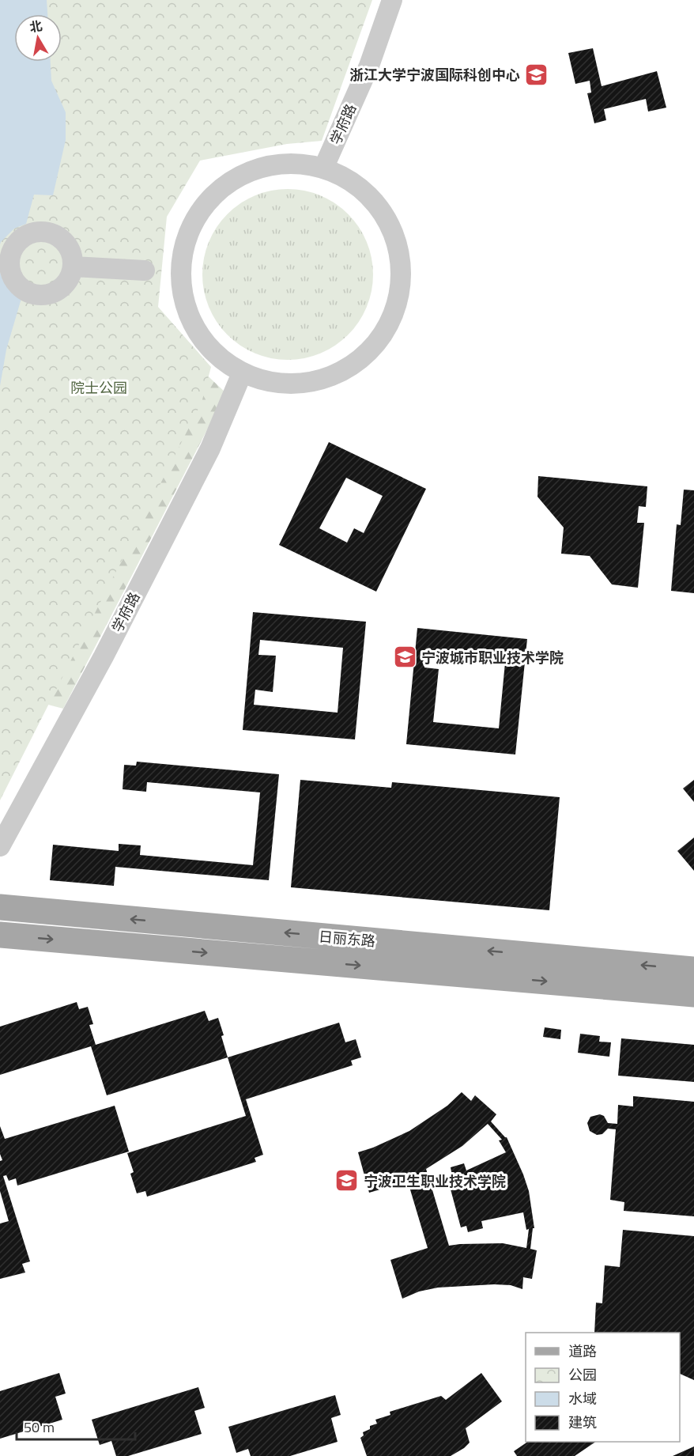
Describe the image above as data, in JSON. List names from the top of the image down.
{
  "streets": {
    "main road": ["日丽东路"],
    "street": ["学府路"]
  },
  "parks": ["院士公园"],
  "places": {
    "school or university": ["浙江大学宁波国际科创中心", "宁波城市职业技术学院", "宁波卫生职业技术学院"]
  },
  "legend": [
    "道路",
    "公园",
    "水域",
    "建筑"
  ],
  "scale_bar": "50 m",
  "north": "top"
}
